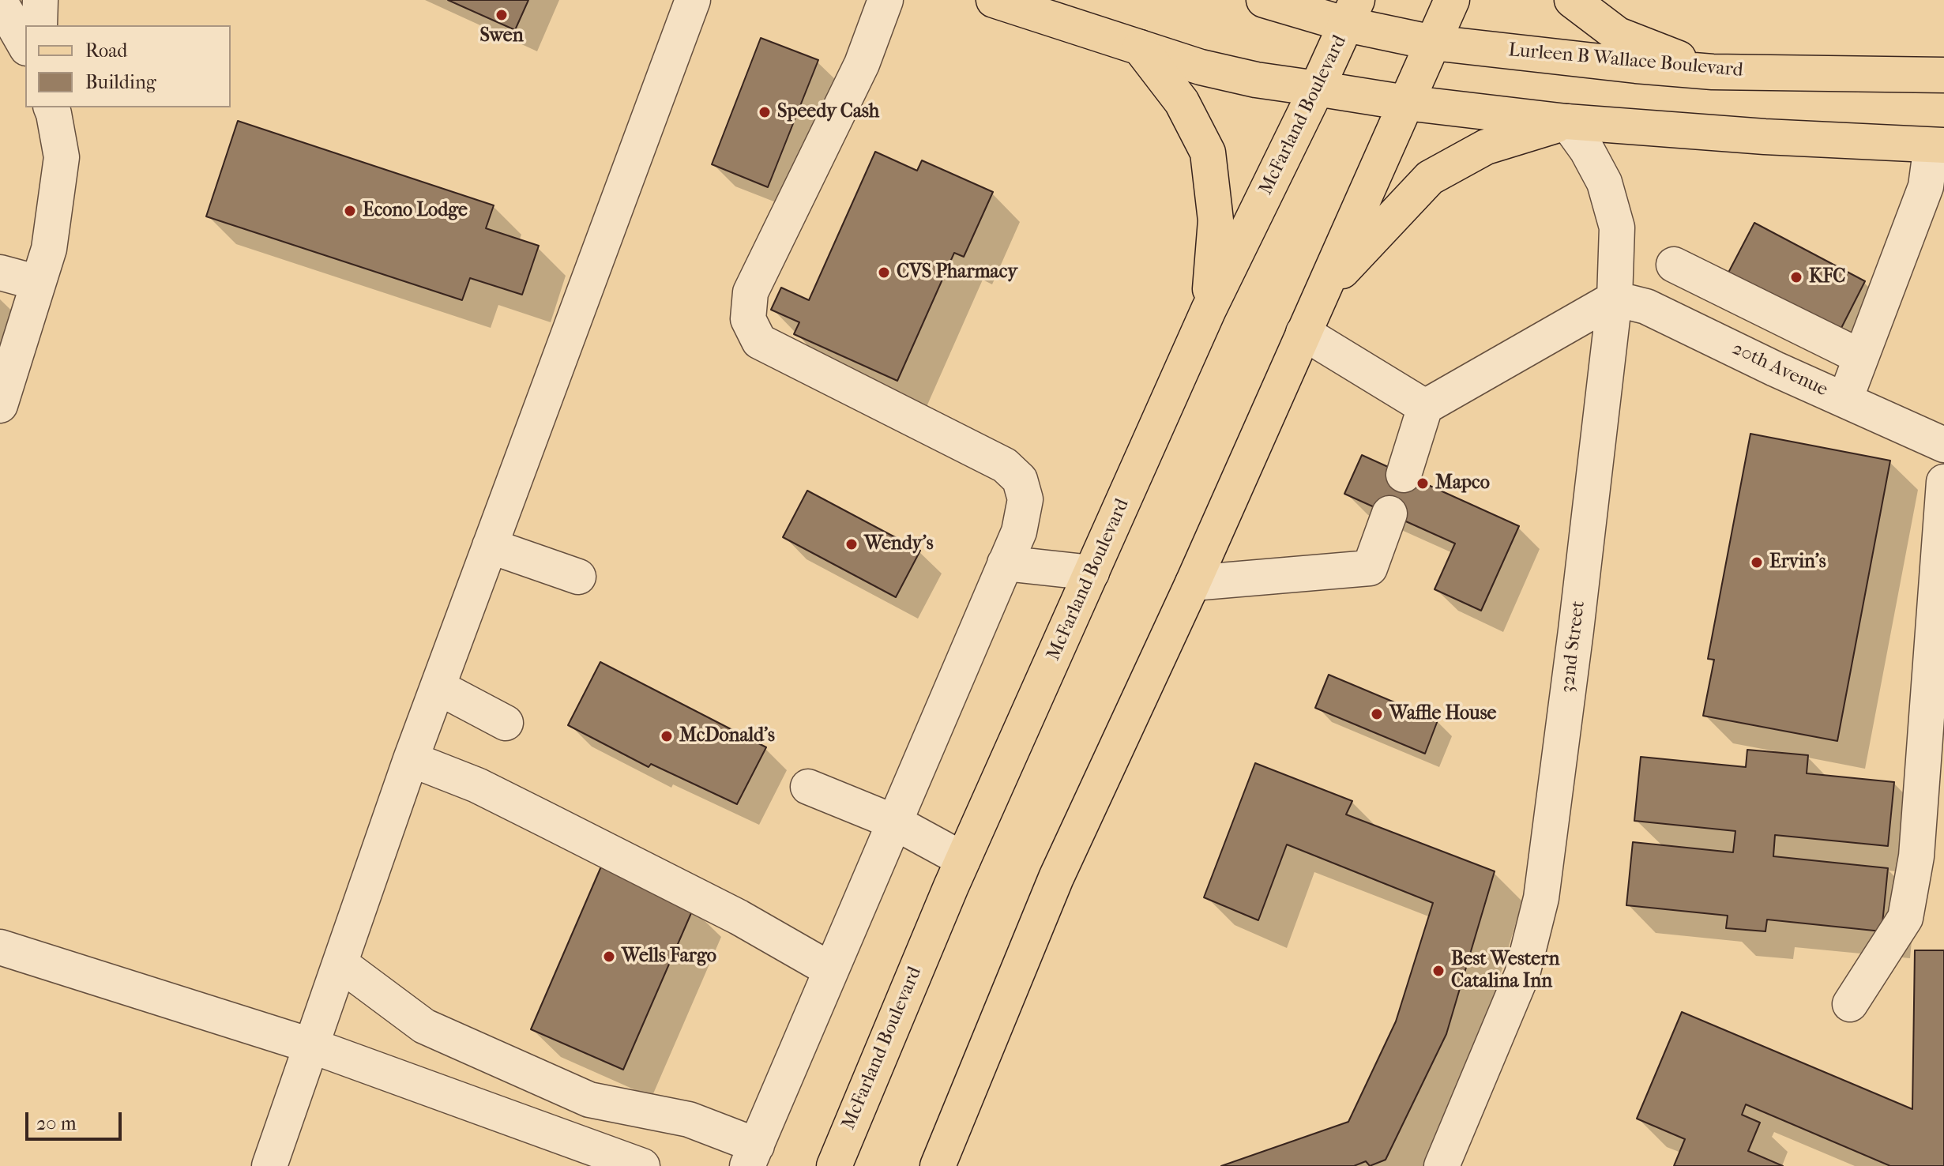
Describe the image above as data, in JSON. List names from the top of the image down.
{
  "streets": {
    "main road": ["Lurleen B Wallace Boulevard", "McFarland Boulevard"],
    "street": ["20th Avenue", "32nd Street"]
  },
  "crossings": [
    ["Lurleen B Wallace Boulevard", "McFarland Boulevard"],
    ["20th Avenue", "32nd Street"]
  ],
  "places": [
    "Swen",
    "Speedy Cash",
    "Econo Lodge",
    "CVS Pharmacy",
    "KFC",
    "Mapco",
    "Wendy's",
    "Ervin's",
    "Waffle House",
    "McDonald's",
    "Wells Fargo",
    "Best Western Catalina Inn"
  ],
  "legend": ["Road", "Building"],
  "scale_bar": "20 m"
}
